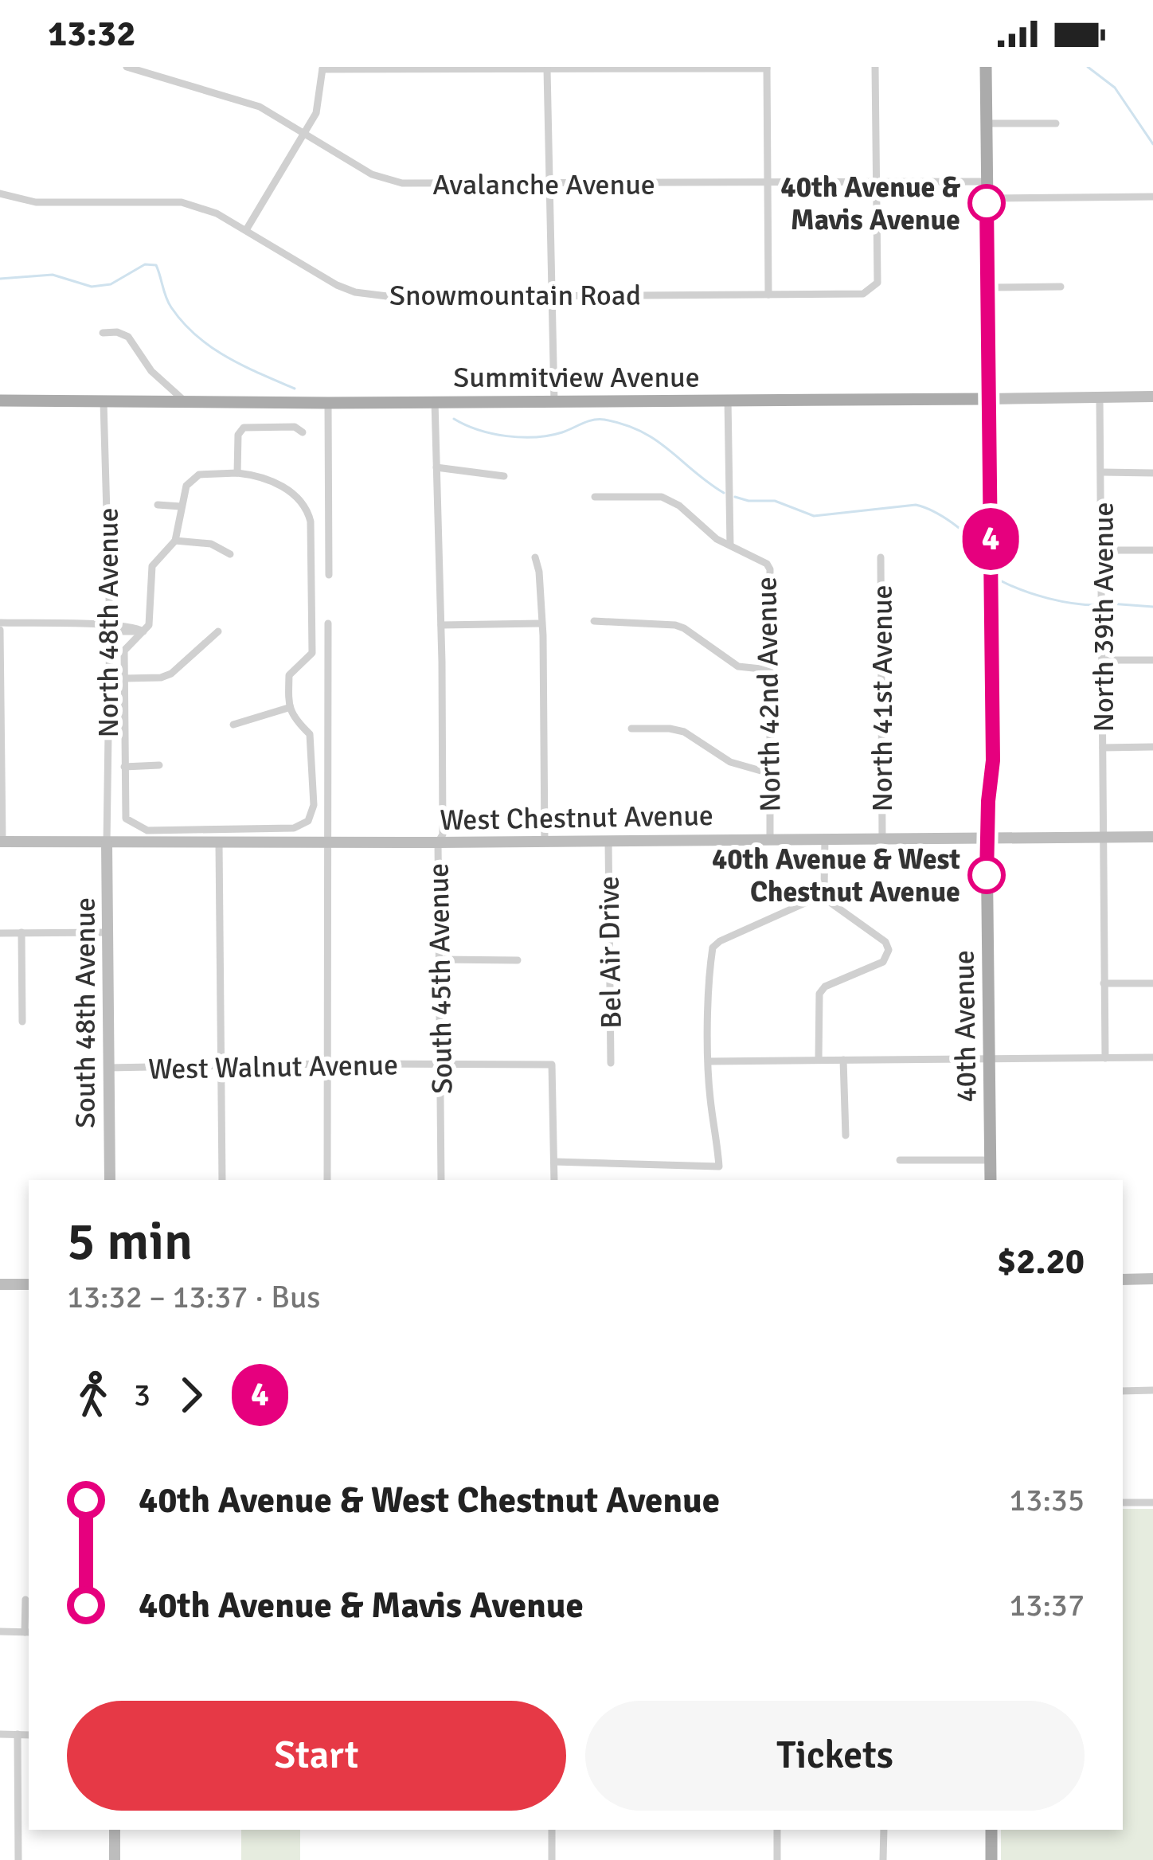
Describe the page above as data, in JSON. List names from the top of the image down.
{
  "streets": {
    "main road": ["Summitview Avenue", "40th Avenue"],
    "street": [
      "Avalanche Avenue",
      "Snowmountain Road",
      "North 39th Avenue",
      "North 48th Avenue",
      "North 42nd Avenue",
      "North 41st Avenue",
      "West Chestnut Avenue",
      "Bel Air Drive",
      "South 45th Avenue",
      "South 48th Avenue",
      "West Walnut Avenue"
    ]
  },
  "crossings": [
    ["Avalanche Avenue", "Snowmountain Road"],
    ["Avalanche Avenue", "40th Avenue"],
    ["Summitview Avenue", "North 39th Avenue"],
    ["Summitview Avenue", "North 48th Avenue"],
    ["Summitview Avenue", "North 42nd Avenue"],
    ["Summitview Avenue", "South 45th Avenue"],
    ["Summitview Avenue", "40th Avenue"],
    ["North 39th Avenue", "West Chestnut Avenue"],
    ["North 48th Avenue", "West Chestnut Avenue"],
    ["North 48th Avenue", "South 48th Avenue"],
    ["North 42nd Avenue", "West Chestnut Avenue"],
    ["North 41st Avenue", "West Chestnut Avenue"],
    ["West Chestnut Avenue", "Bel Air Drive"],
    ["West Chestnut Avenue", "South 45th Avenue"],
    ["West Chestnut Avenue", "South 48th Avenue"],
    ["West Chestnut Avenue", "40th Avenue"],
    ["South 45th Avenue", "West Walnut Avenue"],
    ["South 48th Avenue", "West Walnut Avenue"]
  ],
  "places": ["40th Avenue & Mavis Avenue", "40th Avenue & West Chestnut Avenue"],
  "lines": ["bus line 4"],
  "page": {
    "status": "13:32",
    "on_map": "4",
    "heading": ["5 min", "13:32 – 13:37 · Bus", "$2.20"],
    "legs": ["3", "4"],
    "list": [
      {
        "name": "40th Avenue & West Chestnut Avenue",
        "value": "13:35"
      },
      {
        "name": "40th Avenue & Mavis Avenue",
        "value": "13:37"
      }
    ],
    "buttons": ["Start", "Tickets"]
  }
}
